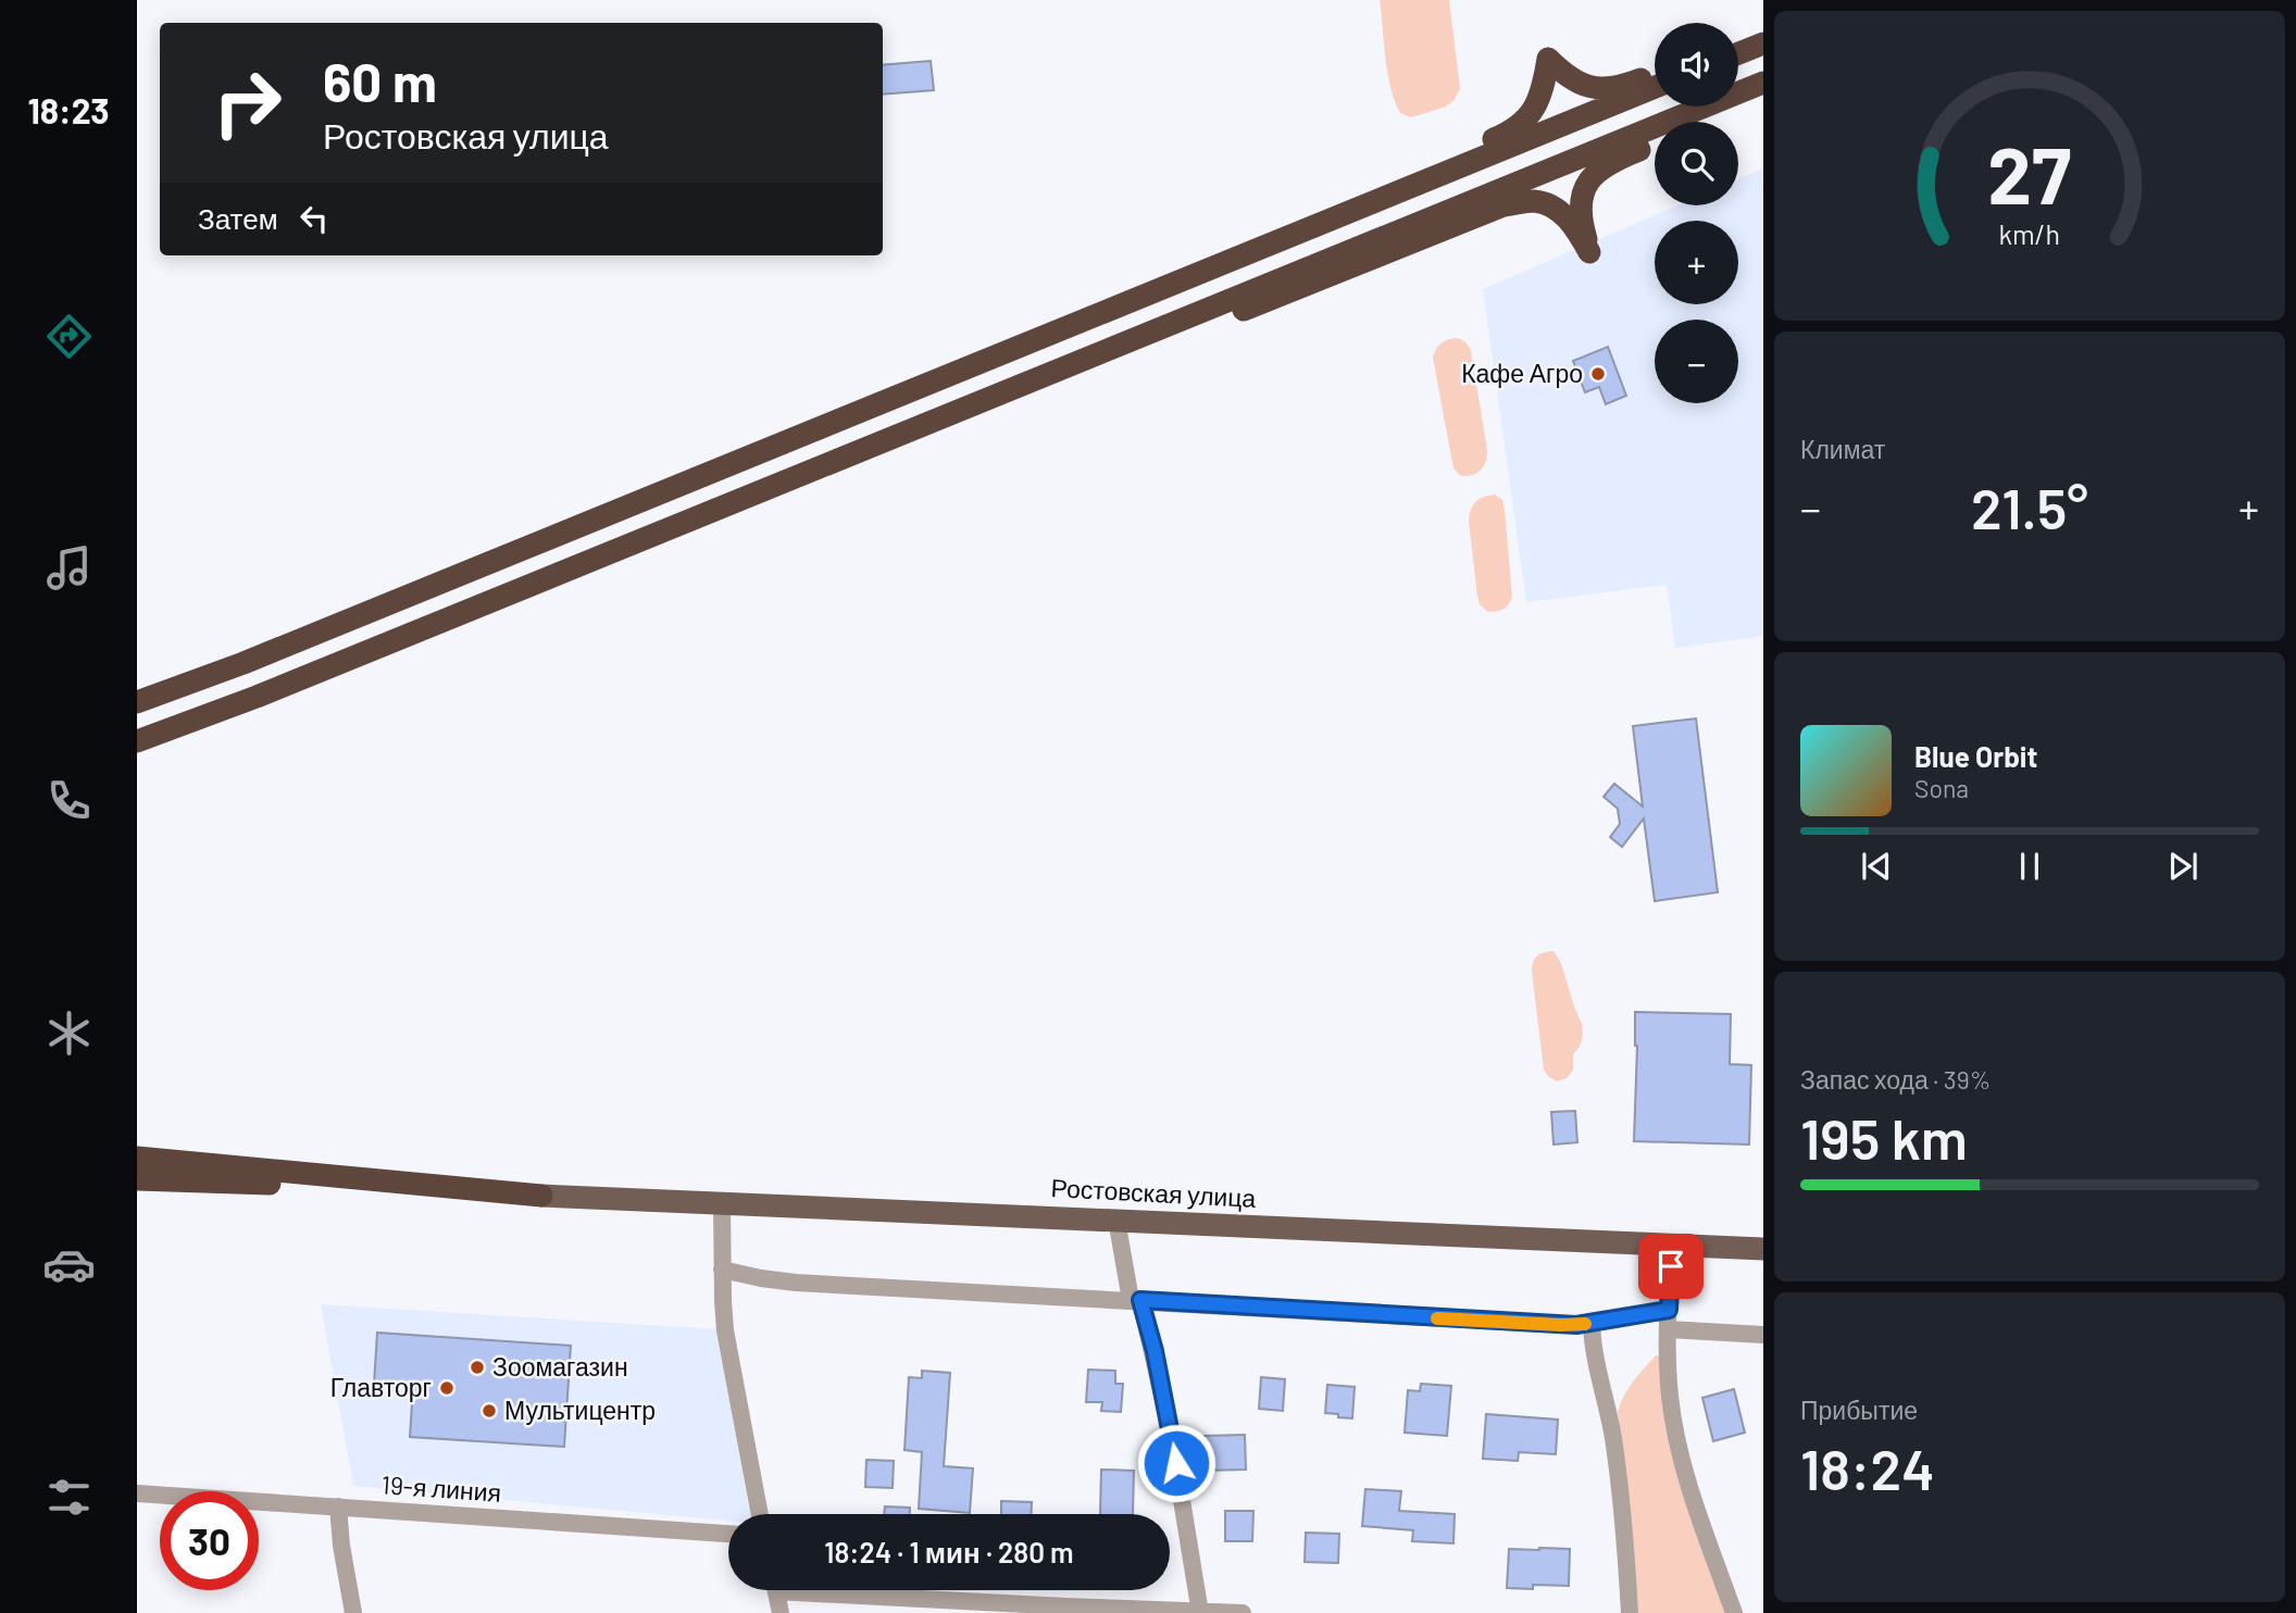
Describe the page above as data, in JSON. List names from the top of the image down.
{
  "streets": {
    "main road": ["Ростовская улица"],
    "street": ["19-я линия"]
  },
  "places": [
    "Кафе Агро",
    "Зоомагазин",
    "Главторг",
    "Мультицентр"
  ],
  "page": {
    "tabs": "18:23",
    "map_buttons": ["+", "−"],
    "turn": ["60 m", "Ростовская улица"],
    "then": "Затем",
    "tile": [
      "Климат",
      ["Запас хода · 39%", "195 km"],
      ["Прибытие", "18:24"]
    ],
    "heat": ["−", "21.5°", "+"],
    "song": ["Blue Orbit", "Sona"],
    "limit": "30",
    "trip": "18:24 · 1 мин · 280 m",
    "gauge": ["27", "km/h"]
  }
}
